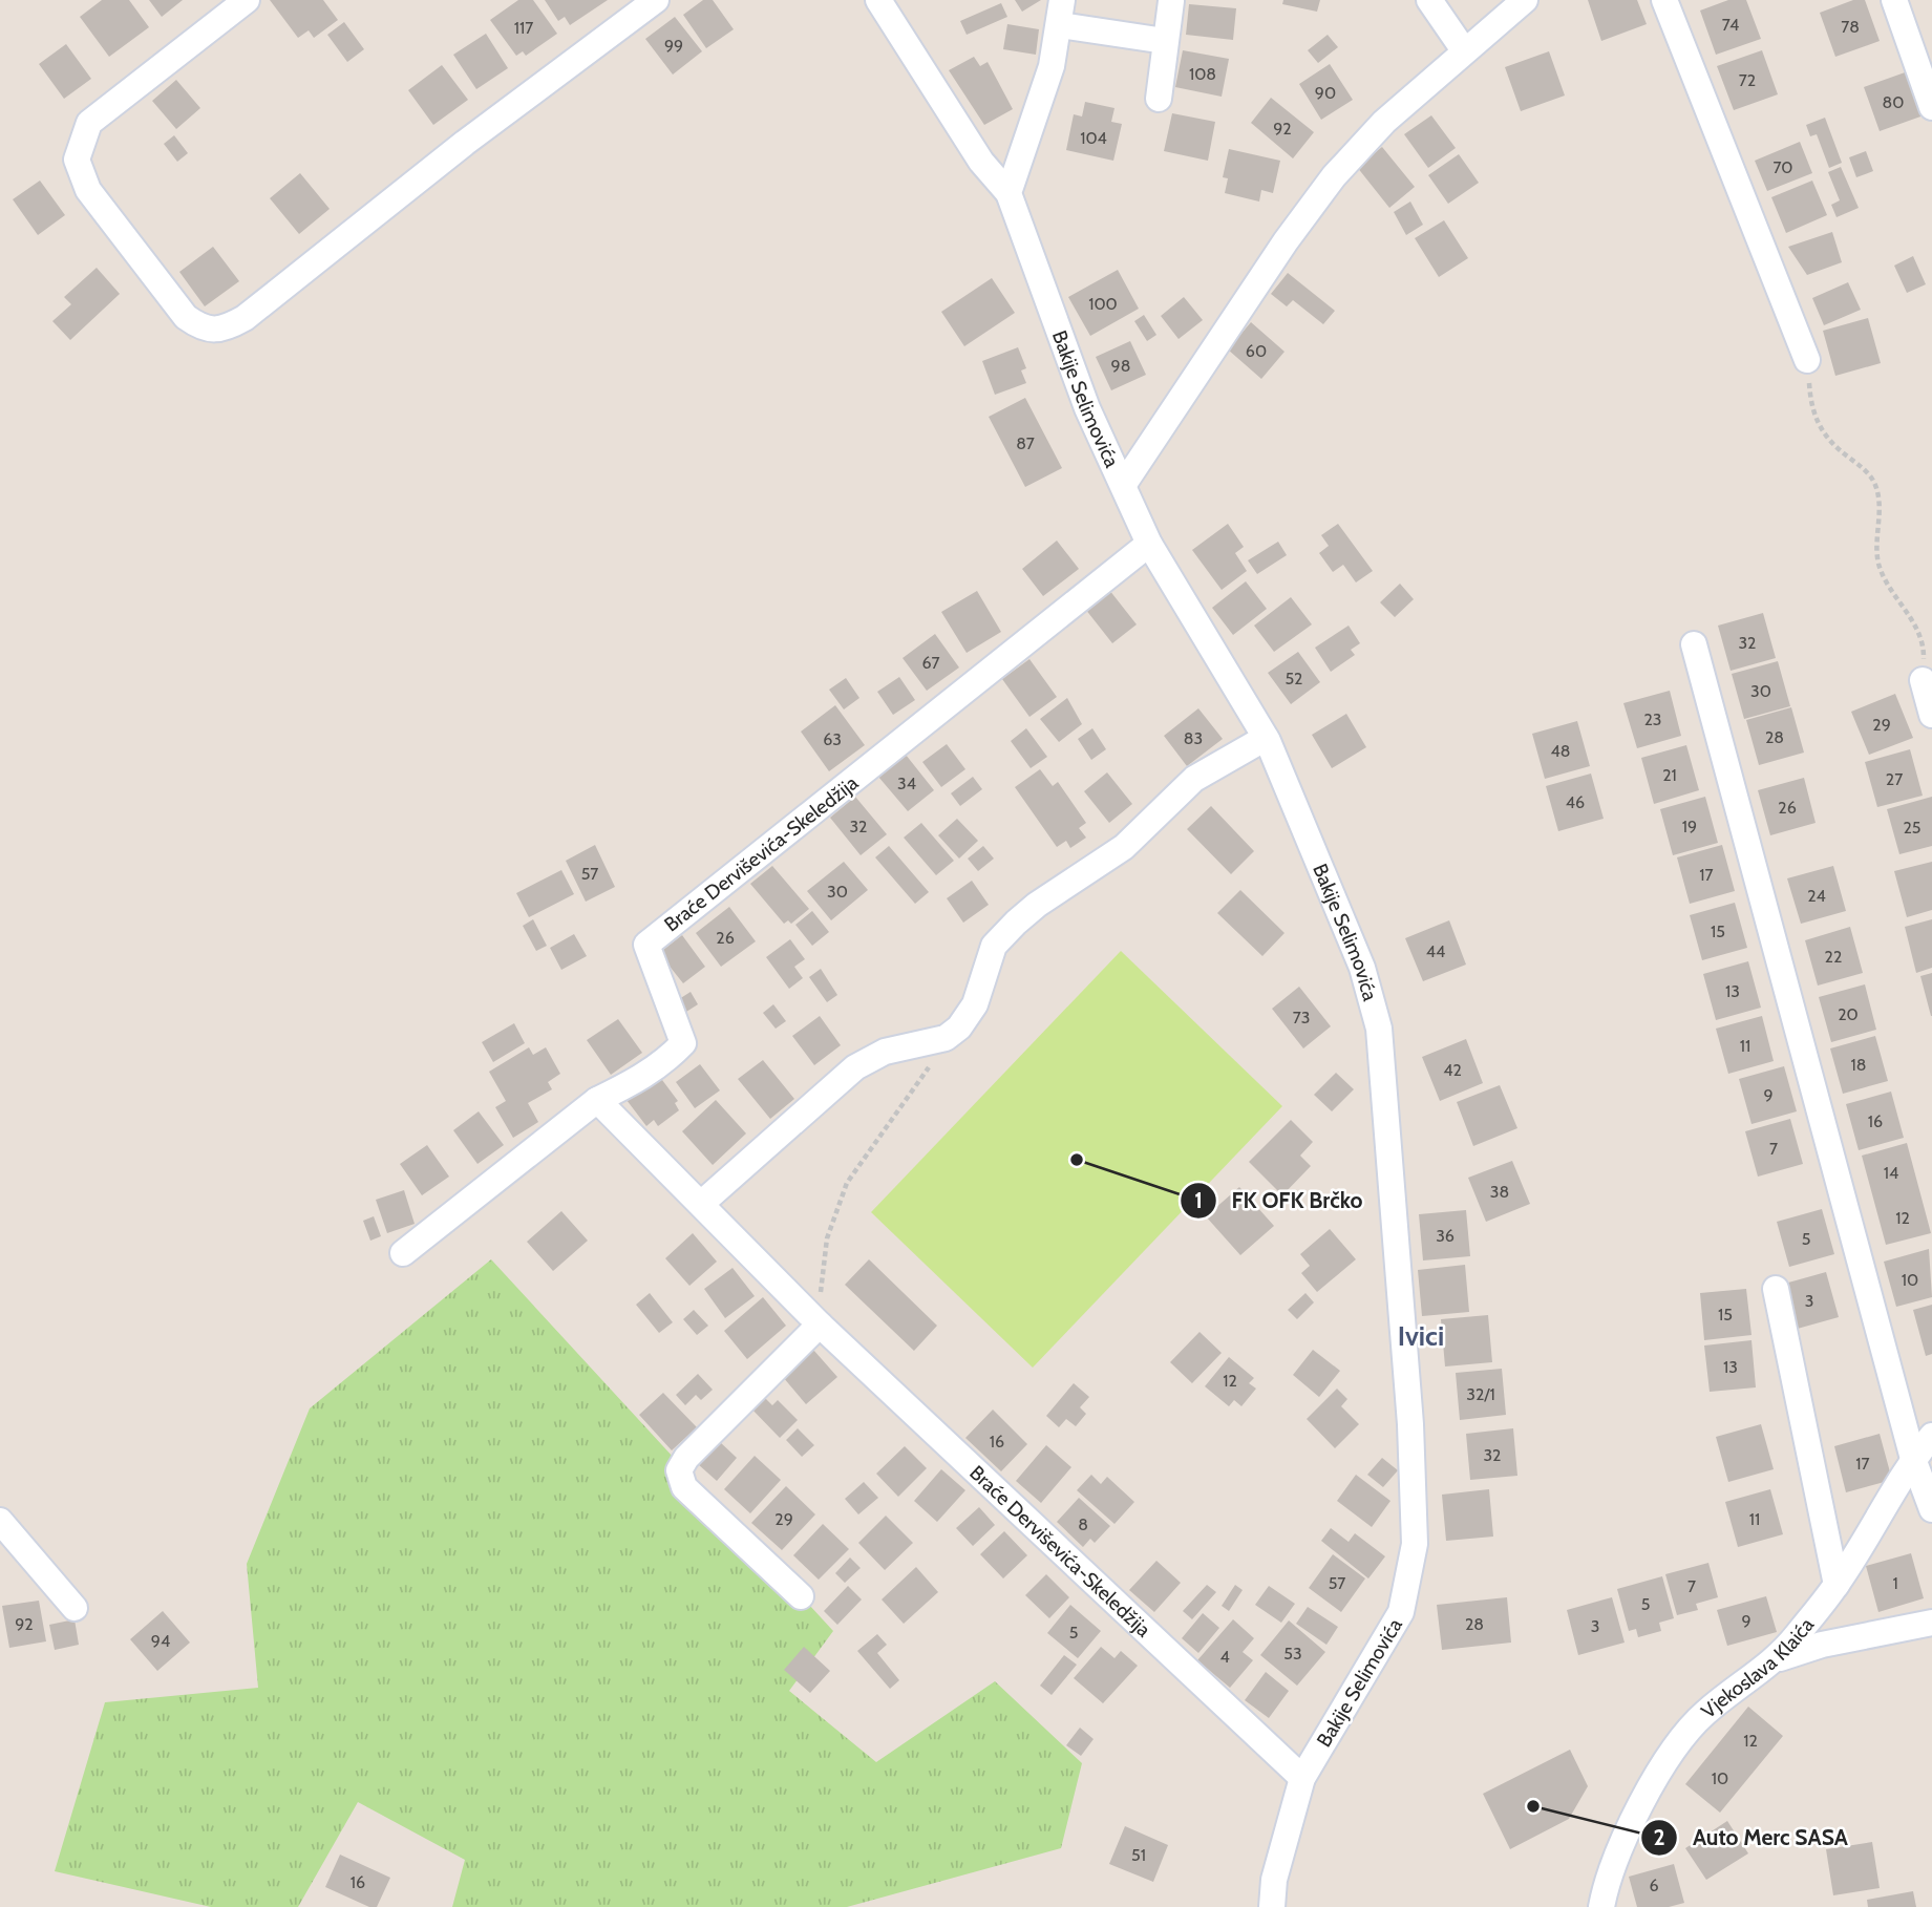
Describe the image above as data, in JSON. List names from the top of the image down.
{
  "streets": {
    "street": ["Bakije Selimovića", "Braće Derviševića-Skeledžija", "Vjekoslava Klaića"]
  },
  "crossings": [
    ["Bakije Selimovića", "Braće Derviševića-Skeledžija"]
  ],
  "districts": ["Ivici"],
  "places": ["FK OFK Brčko", "Auto Merc SASA"],
  "house_numbers": [
    "74",
    "78",
    "117",
    "99",
    "108",
    "72",
    "90",
    "80",
    "92",
    "104",
    "70",
    "100",
    "60",
    "98",
    "87",
    "32",
    "67",
    "52",
    "30",
    "23",
    "29",
    "28",
    "83",
    "63",
    "48",
    "21",
    "27",
    "34",
    "46",
    "26",
    "32",
    "19",
    "25",
    "57",
    "17",
    "30",
    "24",
    "15",
    "26",
    "44",
    "22",
    "13",
    "20",
    "73",
    "11",
    "18",
    "42",
    "9",
    "16",
    "7",
    "14",
    "38",
    "12",
    "36",
    "5",
    "10",
    "3",
    "15",
    "13",
    "12",
    "32/1",
    "16",
    "32",
    "17",
    "29",
    "11",
    "8",
    "57",
    "1",
    "7",
    "5",
    "9",
    "92",
    "28",
    "3",
    "5",
    "94",
    "53",
    "4",
    "12",
    "10",
    "51",
    "16",
    "6"
  ]
}
